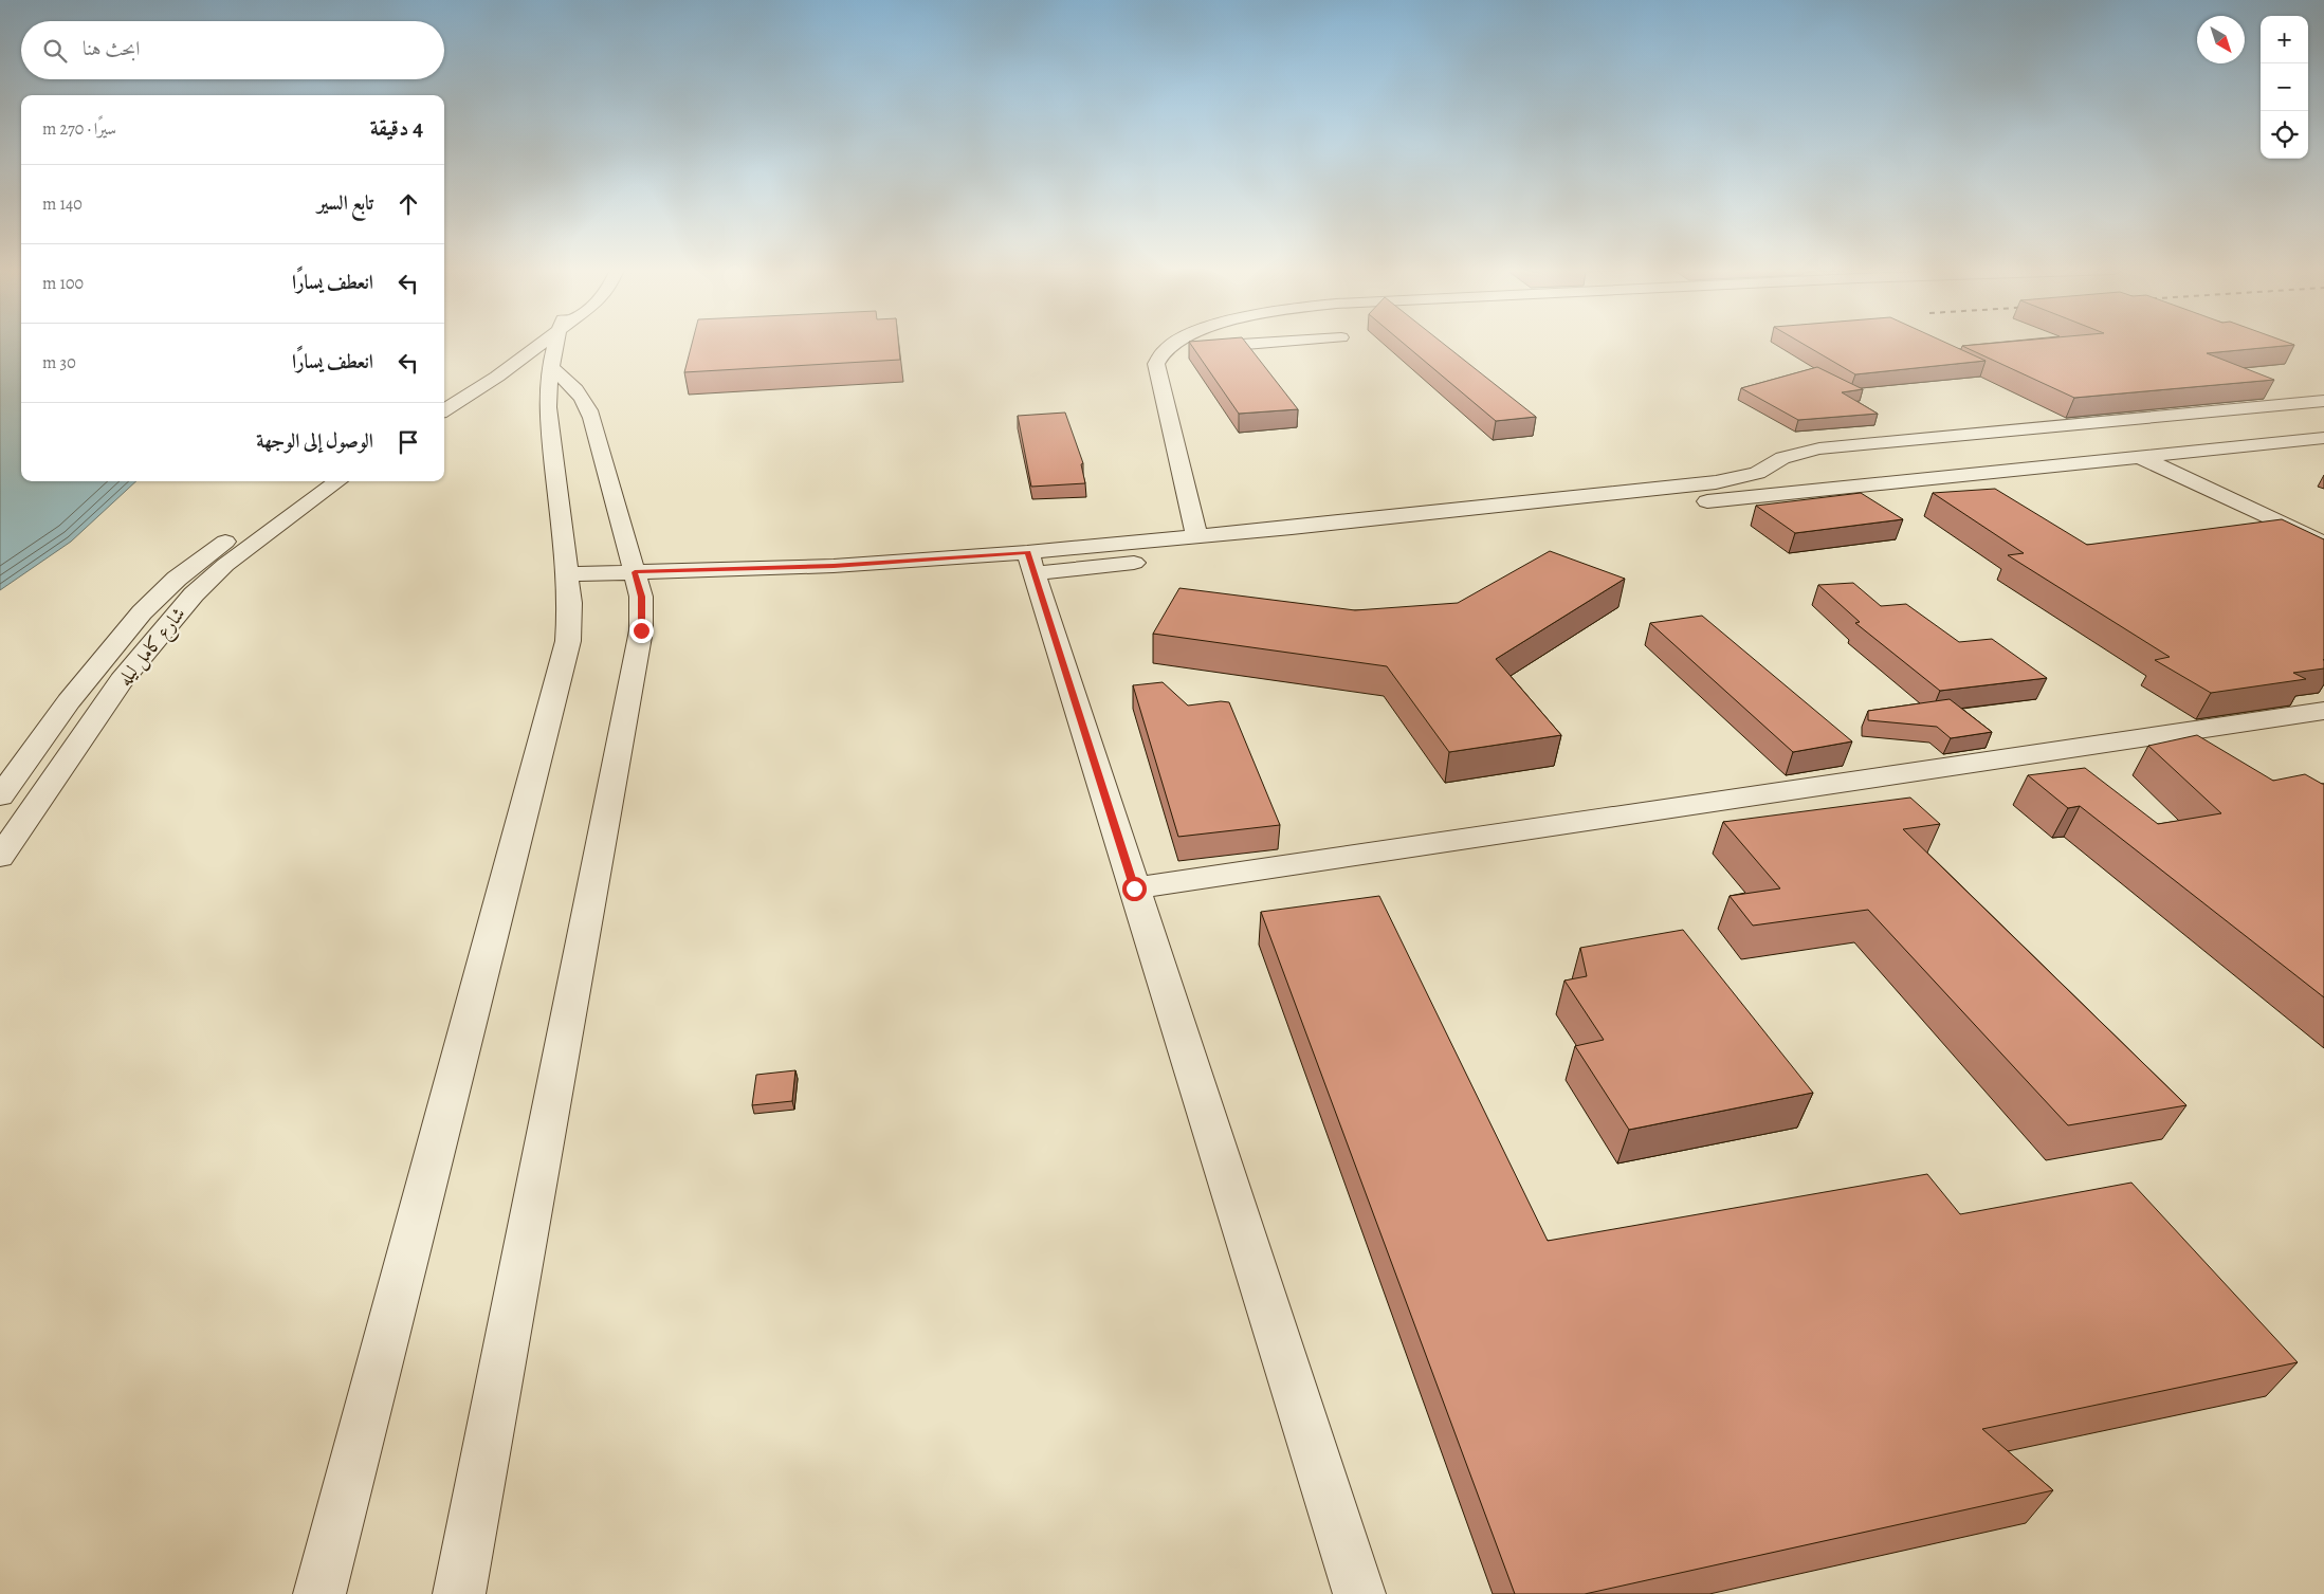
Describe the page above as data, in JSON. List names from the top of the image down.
{
  "streets": {
    "street": ["شارع كامل ليله"]
  },
  "north": "bottom right",
  "page": {
    "map_buttons": ["+", "−"],
    "search": "ابحث هنا",
    "heading": ["4 دقيقة", "سيرًا · 270 m"],
    "list": [
      ["تابع السير", "140 m"],
      ["انعطف يسارًا", "100 m"],
      ["انعطف يسارًا", "30 m"],
      "الوصول إلى الوجهة"
    ]
  }
}
